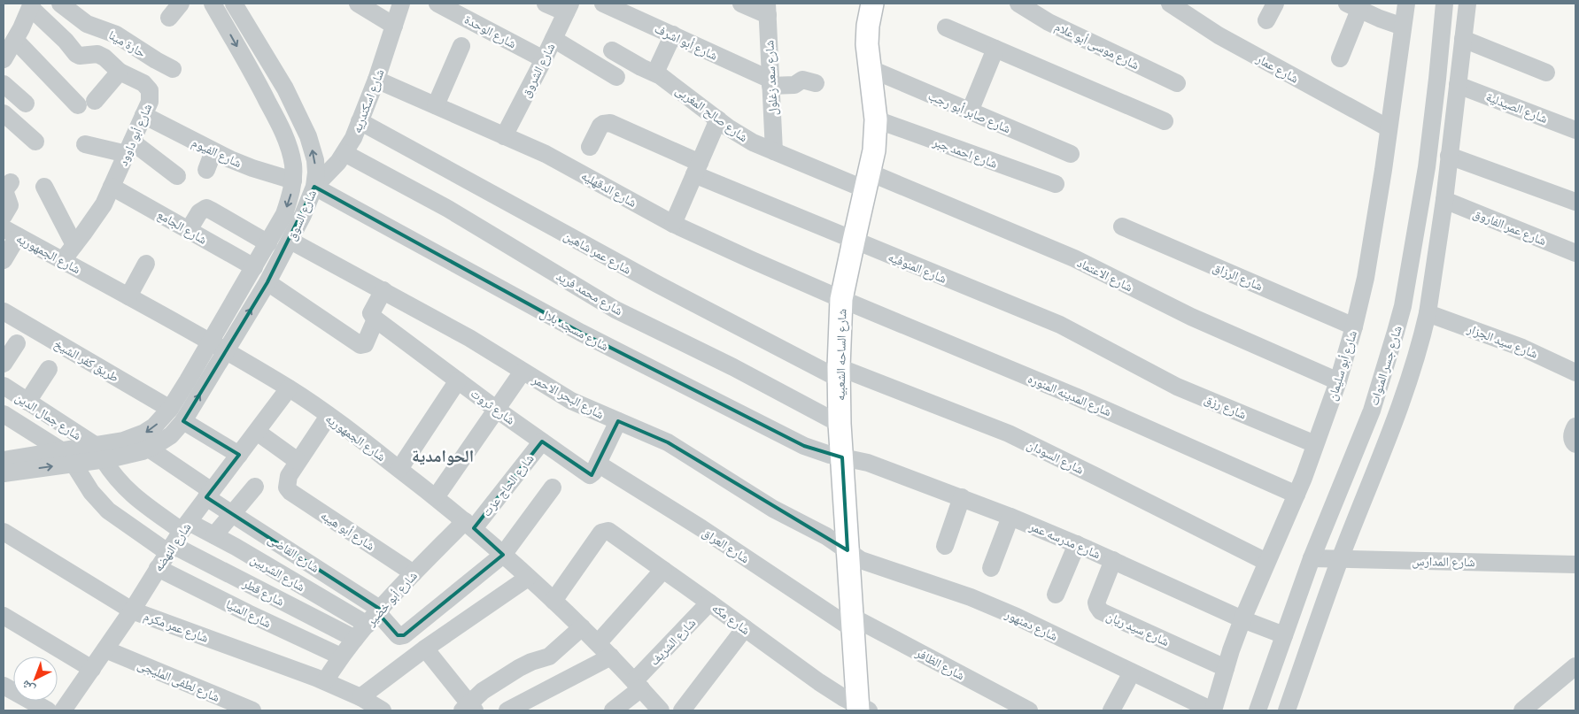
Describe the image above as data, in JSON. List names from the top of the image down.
{
  "streets": {
    "main road": ["شارع الساحه الشعبيه"],
    "street": [
      "شارع الوحدة",
      "شارع أبو اشرف",
      "حارة مينا",
      "شارع موسى أبو علام",
      "شارع عمار",
      "شارع الشروق",
      "شارع سعد زغلول",
      "شارع اسكندريه",
      "شارع الصيدلية",
      "شارع صابر أبو رجب",
      "شارع صالح المغربى",
      "شارع أبو داوود",
      "شارع الفيوم",
      "شارع احمد جبر",
      "شارع الدقهليه",
      "شارع السوق",
      "شارع الجامع",
      "شارع عمر الفاروق",
      "شارع عمر شاهين",
      "شارع الجمهوريه",
      "شارع المنوفيه",
      "شارع الاعتماد",
      "شارع الرزاق",
      "شارع محمد فريد",
      "شارع مسجد بلال",
      "شارع سيد الجزار",
      "طريق كفر الشيخ",
      "شارع أبو سليمان",
      "شارع جسر المنوات",
      "شارع المدينه المنوره",
      "شارع البحر الاحمر",
      "شارع ثروت",
      "شارع رزق",
      "شارع جمال الدين",
      "شارع السودان",
      "شارع الحاج عزت",
      "شارع أبو هيبه",
      "شارع مدرسه عمر",
      "شارع العراق",
      "شارع النهضه",
      "شارع القاضى",
      "شارع المدارس",
      "شارع الشربين",
      "شارع قطر",
      "شارع أبو خضير",
      "شارع المنيا",
      "شارع مكه",
      "شارع دمنهور",
      "شارع عمر مكرم",
      "شارع سيد ريان",
      "شارع الشريف",
      "شارع الظافر",
      "شارع لطفى المليجى"
    ]
  },
  "crossings": [
    ["شارع الوحدة", "شارع الشروق"],
    ["شارع أبو اشرف", "شارع سعد زغلول"],
    ["شارع عمار", "شارع أبو سليمان"],
    ["شارع الشروق", "شارع الدقهليه"],
    ["شارع سعد زغلول", "شارع صالح المغربى"],
    ["شارع اسكندريه", "شارع الدقهليه"],
    ["شارع اسكندريه", "شارع السوق"],
    ["شارع اسكندريه", "شارع عمر شاهين"],
    ["شارع اسكندريه", "شارع محمد فريد"],
    ["شارع اسكندريه", "شارع مسجد بلال"],
    ["شارع صابر أبو رجب", "شارع الساحه الشعبيه"],
    ["شارع صالح المغربى", "شارع الاعتماد"],
    ["شارع صالح المغربى", "شارع الساحه الشعبيه"],
    ["شارع أبو داوود", "شارع الفيوم"],
    ["شارع أبو داوود", "شارع الجامع"],
    ["شارع أبو داوود", "شارع الجمهوريه"],
    ["شارع الفيوم", "شارع السوق"],
    ["شارع احمد جبر", "شارع الساحه الشعبيه"],
    ["شارع الدقهليه", "شارع الساحه الشعبيه"],
    ["شارع الدقهليه", "شارع المدينه المنوره"],
    ["شارع السوق", "شارع الجامع"],
    ["شارع السوق", "شارع الجمهوريه"],
    ["شارع السوق", "شارع مسجد بلال"],
    ["شارع السوق", "طريق كفر الشيخ"],
    ["شارع السوق", "شارع البحر الاحمر"],
    ["شارع السوق", "شارع جمال الدين"],
    ["شارع السوق", "شارع القاضى"],
    ["شارع السوق", "شارع الشربين"],
    ["شارع عمر شاهين", "شارع الساحه الشعبيه"],
    ["شارع عمر شاهين", "شارع السودان"],
    ["شارع الجمهوريه", "شارع الحاج عزت"],
    ["شارع الجمهوريه", "شارع النهضه"],
    ["شارع الجمهوريه", "شارع أبو خضير"],
    ["شارع الجمهوريه", "شارع مكه"],
    ["شارع الجمهوريه", "شارع الشريف"],
    ["شارع المنوفيه", "شارع الساحه الشعبيه"],
    ["شارع المنوفيه", "شارع رزق"],
    ["شارع الاعتماد", "شارع الساحه الشعبيه"],
    ["شارع الاعتماد", "شارع أبو سليمان"],
    ["شارع الرزاق", "شارع أبو سليمان"],
    ["شارع محمد فريد", "شارع الساحه الشعبيه"],
    ["شارع مسجد بلال", "شارع الساحه الشعبيه"],
    ["شارع مسجد بلال", "شارع مدرسه عمر"],
    ["شارع الساحه الشعبيه", "شارع المدينه المنوره"],
    ["شارع الساحه الشعبيه", "شارع البحر الاحمر"],
    ["شارع الساحه الشعبيه", "شارع السودان"],
    ["شارع الساحه الشعبيه", "شارع مدرسه عمر"],
    ["شارع الساحه الشعبيه", "شارع العراق"],
    ["شارع الساحه الشعبيه", "شارع مكه"],
    ["شارع الساحه الشعبيه", "شارع دمنهور"],
    ["شارع الساحه الشعبيه", "شارع الظافر"],
    ["شارع أبو سليمان", "شارع المدينه المنوره"],
    ["شارع أبو سليمان", "شارع رزق"],
    ["شارع أبو سليمان", "شارع السودان"],
    ["شارع أبو سليمان", "شارع مدرسه عمر"],
    ["شارع أبو سليمان", "شارع دمنهور"],
    ["شارع أبو سليمان", "شارع سيد ريان"],
    ["شارع جسر المنوات", "شارع مدرسه عمر"],
    ["شارع جسر المنوات", "شارع المدارس"],
    ["شارع البحر الاحمر", "شارع دمنهور"],
    ["شارع ثروت", "شارع الحاج عزت"],
    ["شارع ثروت", "شارع العراق"],
    ["شارع جمال الدين", "شارع الشربين"],
    ["شارع الحاج عزت", "شارع أبو خضير"],
    ["شارع أبو هيبه", "شارع أبو خضير"],
    ["شارع مدرسه عمر", "شارع سيد ريان"],
    ["شارع العراق", "شارع الظافر"],
    ["شارع النهضه", "شارع القاضى"],
    ["شارع النهضه", "شارع الشربين"],
    ["شارع النهضه", "شارع قطر"],
    ["شارع النهضه", "شارع المنيا"],
    ["شارع النهضه", "شارع عمر مكرم"],
    ["شارع النهضه", "شارع لطفى المليجى"],
    ["شارع القاضى", "شارع الشربين"],
    ["شارع القاضى", "شارع أبو خضير"],
    ["شارع الشربين", "شارع قطر"],
    ["شارع الشربين", "شارع أبو خضير"],
    ["شارع قطر", "شارع أبو خضير"],
    ["شارع أبو خضير", "شارع المنيا"],
    ["شارع أبو خضير", "شارع عمر مكرم"],
    ["شارع مكه", "شارع الشريف"]
  ],
  "districts": ["الحوامدية"],
  "north": "bottom left"
}
